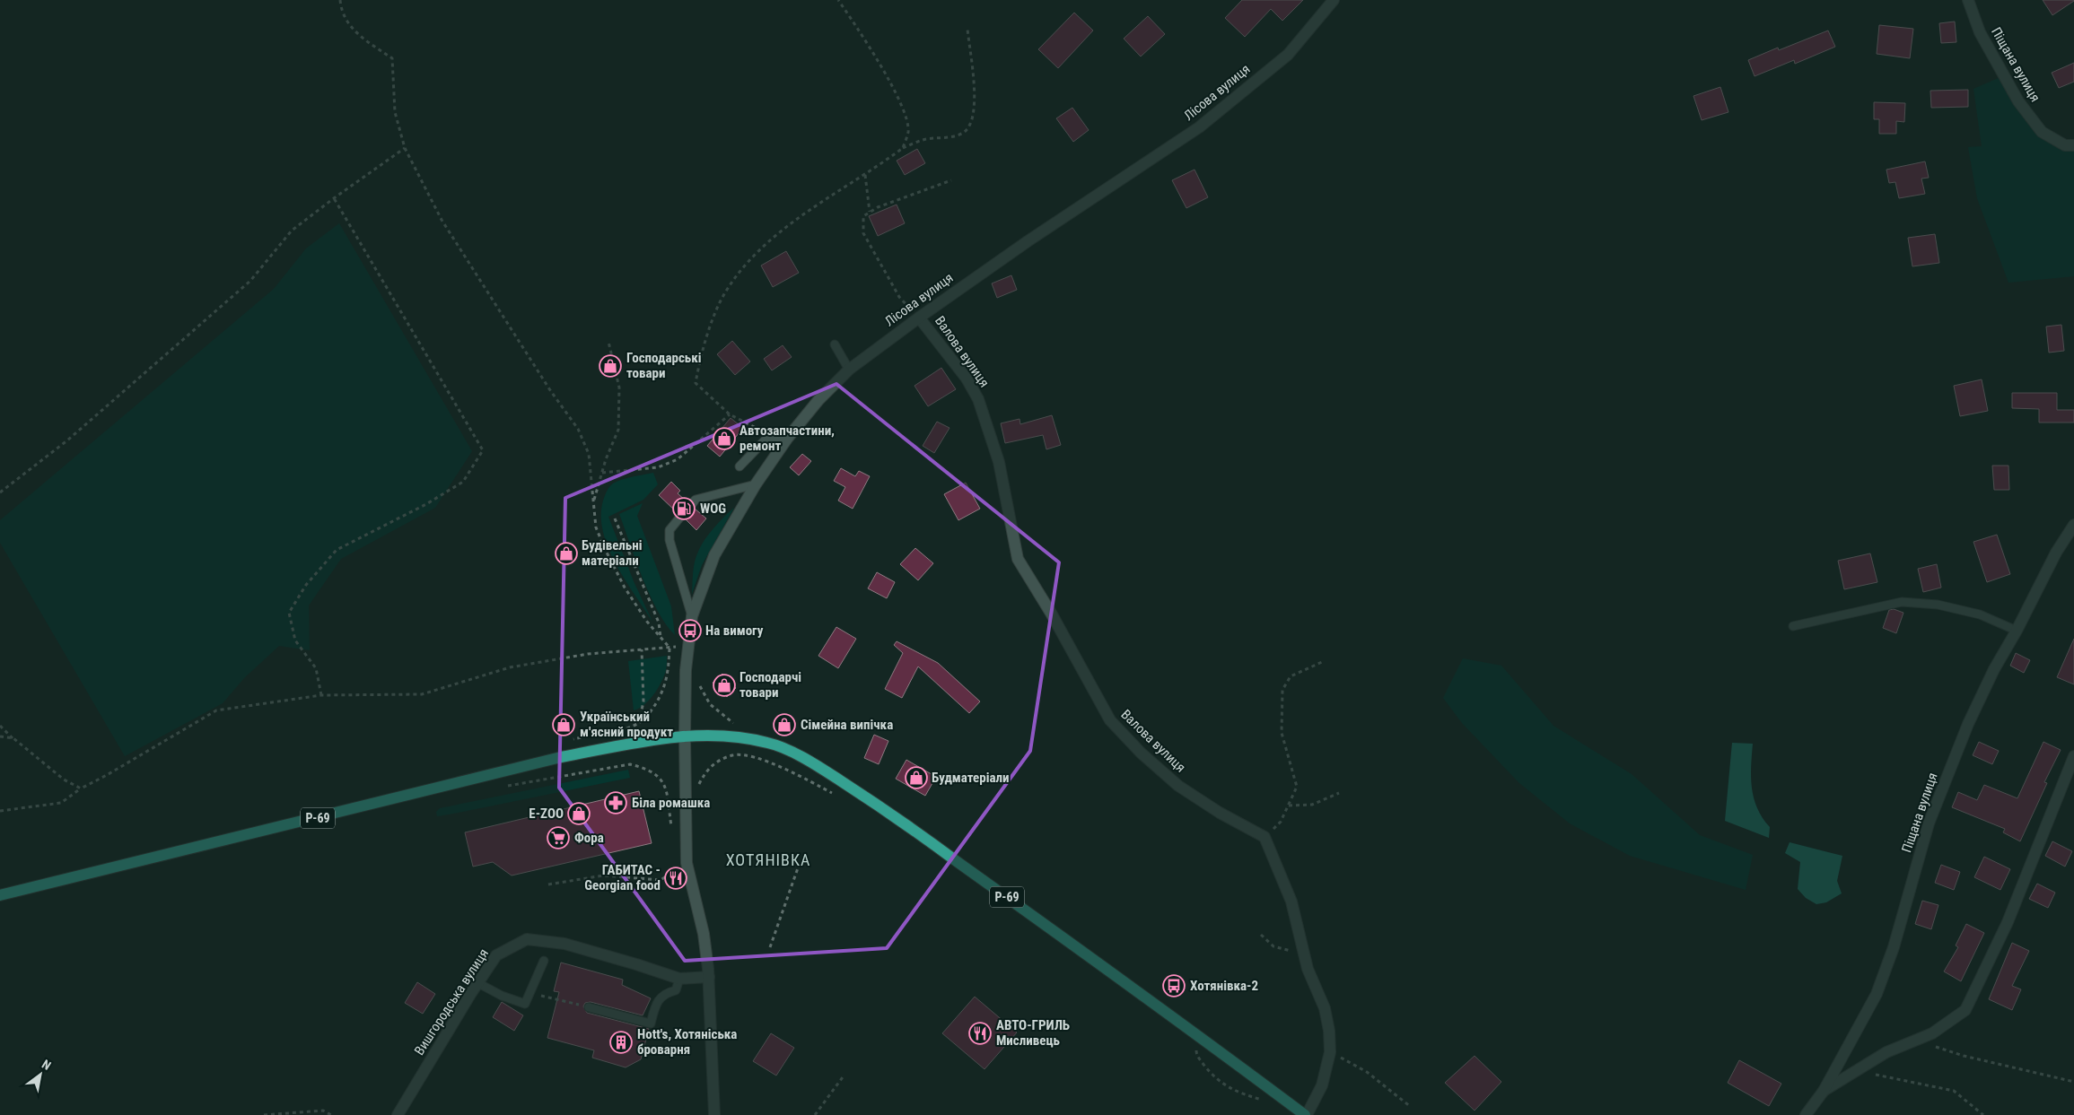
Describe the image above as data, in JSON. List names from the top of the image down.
{
  "streets": {
    "main road": ["Р-69"],
    "street": [
      "Піщана вулиця",
      "Лісова вулиця",
      "Валова вулиця",
      "Вишгородська вулиця"
    ]
  },
  "crossings": [
    ["Лісова вулиця", "Валова вулиця"],
    ["Лісова вулиця", "Р-69"],
    ["Лісова вулиця", "Вишгородська вулиця"]
  ],
  "districts": ["ХОТЯНІВКА"],
  "places": {
    "shop": [
      "Господарські товари",
      "Автозапчастини, ремонт",
      "Будівельні матеріали",
      "Господарчі товари",
      "Український м'ясний продукт",
      "Сімейна випічка",
      "Будматеріали",
      "E-ZOO"
    ],
    "fuel station": ["WOG"],
    "bus stop": ["На вимогу", "Хотянівка-2"],
    "pharmacy": ["Біла ромашка"],
    "supermarket": ["Фора"],
    "restaurant": ["ГАБИТАС - Georgian food", "АВТО-ГРИЛЬ Мисливець"],
    "building": ["Hott's, Хотяніська броварня"]
  },
  "north": "top right"
}
